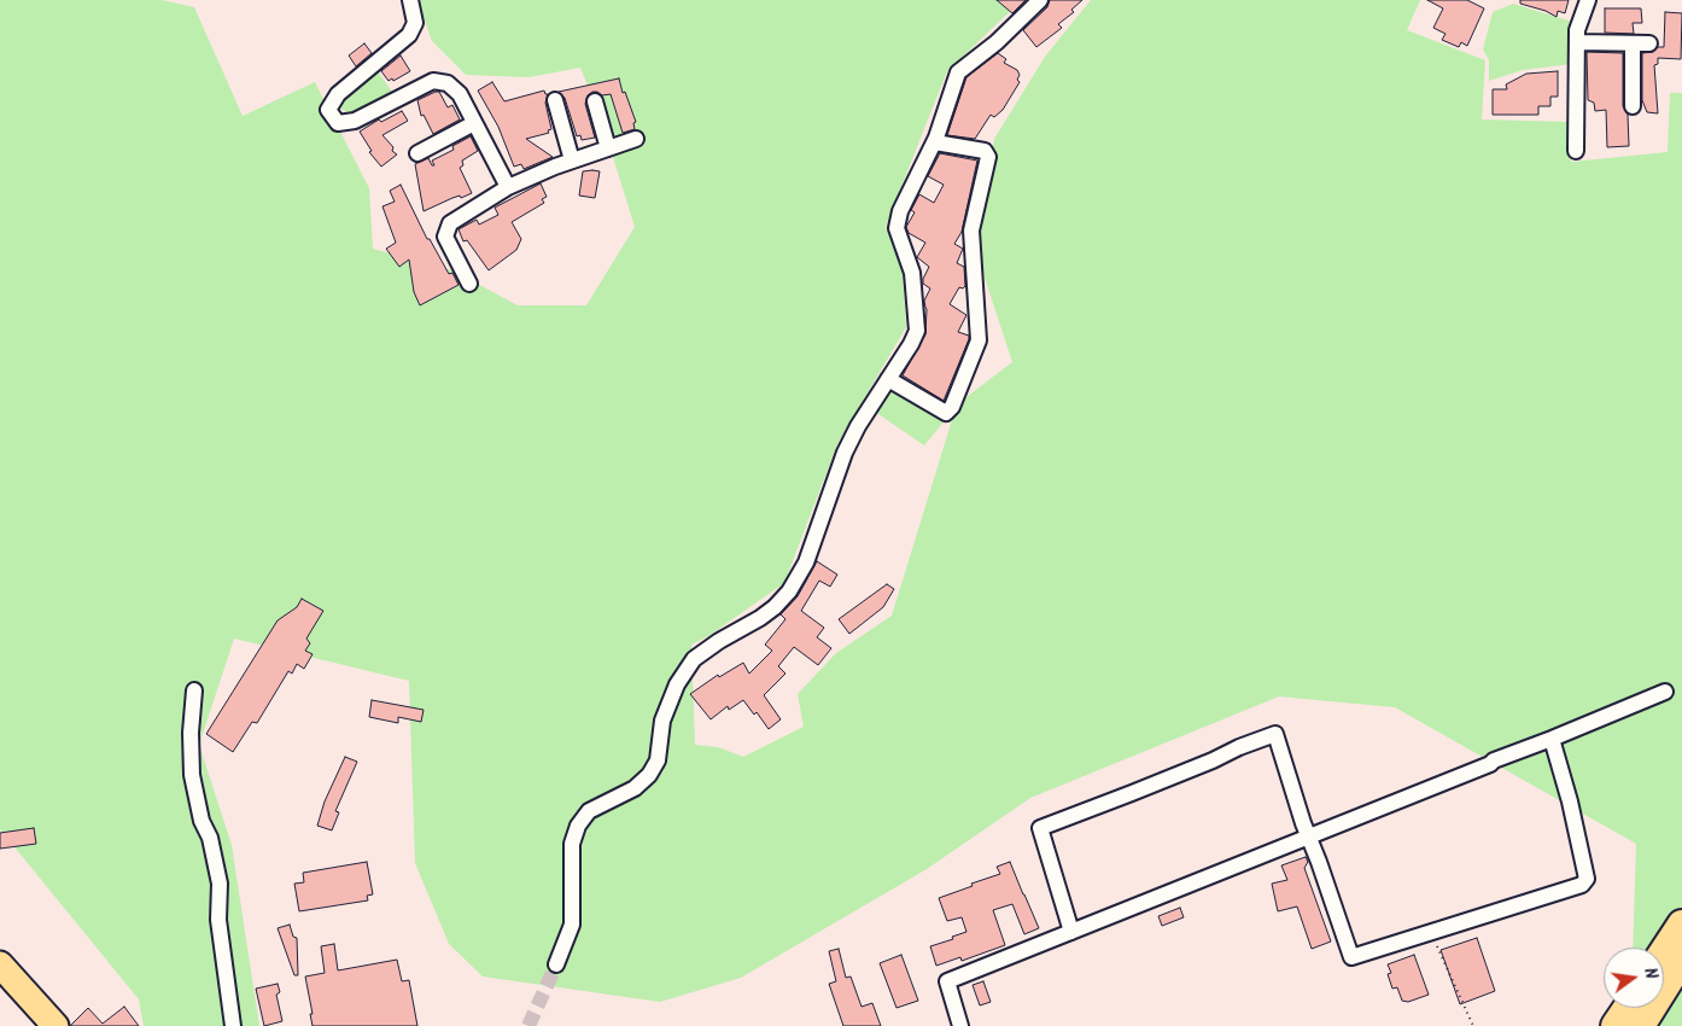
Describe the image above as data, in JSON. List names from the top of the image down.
{
  "north": "right"
}
